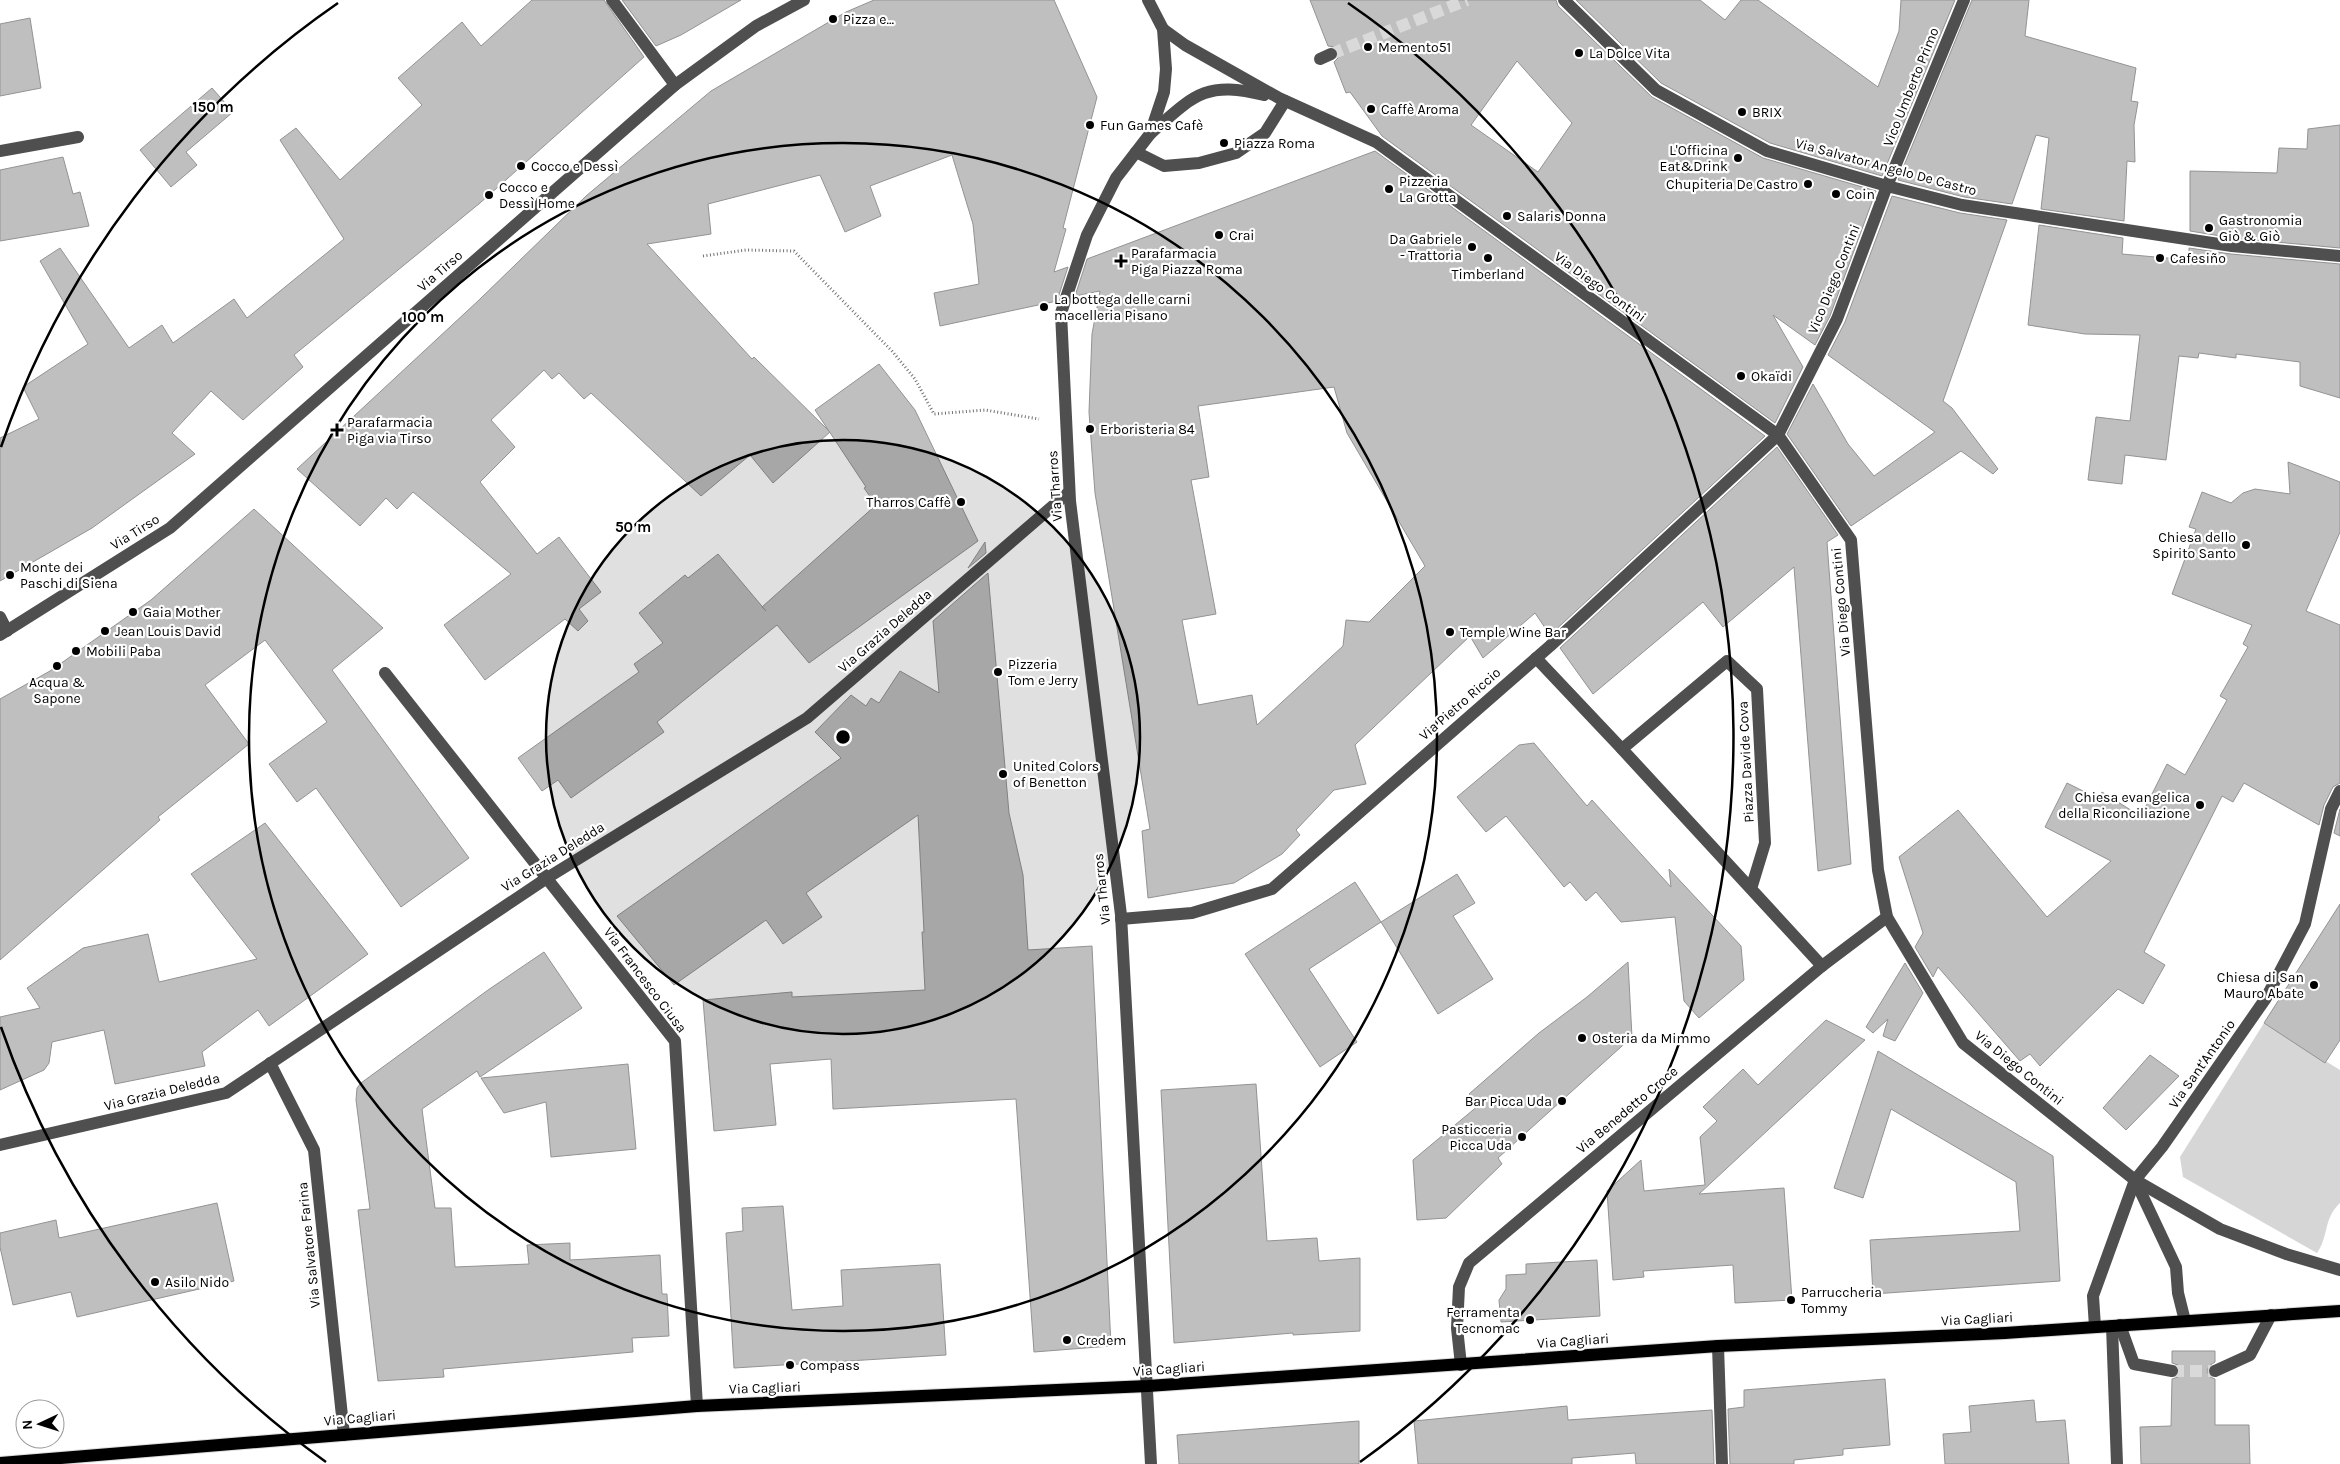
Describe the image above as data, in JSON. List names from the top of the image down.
{
  "streets": {
    "main road": ["Via Cagliari"],
    "street": [
      "Vico Umberto Primo",
      "Via Salvator Angelo De Castro",
      "Via Tirso",
      "Vico Diego Contini",
      "Via Diego Contini",
      "Via Tharros",
      "Via Grazia Deledda",
      "Via Pietro Riccio",
      "Piazza Davide Cova",
      "Via Francesco Ciusa",
      "Via Sant'Antonio",
      "Via Benedetto Croce",
      "Via Salvatore Farina"
    ]
  },
  "crossings": [
    ["Vico Umberto Primo", "Via Salvator Angelo De Castro"],
    ["Vico Umberto Primo", "Vico Diego Contini"],
    ["Via Salvator Angelo De Castro", "Vico Diego Contini"],
    ["Vico Diego Contini", "Via Diego Contini"],
    ["Vico Diego Contini", "Via Pietro Riccio"],
    ["Via Diego Contini", "Via Pietro Riccio"],
    ["Via Diego Contini", "Via Sant'Antonio"],
    ["Via Diego Contini", "Via Benedetto Croce"],
    ["Via Tharros", "Via Grazia Deledda"],
    ["Via Tharros", "Via Pietro Riccio"],
    ["Via Tharros", "Via Cagliari"],
    ["Via Grazia Deledda", "Via Francesco Ciusa"],
    ["Via Grazia Deledda", "Via Salvatore Farina"],
    ["Via Francesco Ciusa", "Via Cagliari"],
    ["Via Sant'Antonio", "Via Cagliari"],
    ["Via Benedetto Croce", "Via Cagliari"],
    ["Via Salvatore Farina", "Via Cagliari"]
  ],
  "places": {
    "other": [
      "Pizza e...",
      "Memento51",
      "La Dolce Vita",
      "Caffè Aroma",
      "BRIX",
      "Fun Games Cafè",
      "Piazza Roma",
      "L'Officina Eat&Drink",
      "Cocco e Dessì",
      "Chupiteria De Castro",
      "Pizzeria La Grotta",
      "Coin",
      "Cocco e Dessì Home",
      "Salaris Donna",
      "Gastronomia Giò & Giò",
      "Crai",
      "Da Gabriele - Trattoria",
      "Timberland",
      "Cafesiño",
      "La bottega delle carni macelleria Pisano",
      "Okaïdi",
      "Erboristeria 84",
      "Tharros Caffè",
      "Chiesa dello Spirito Santo",
      "Monte dei Paschi di Siena",
      "Gaia Mother",
      "Jean Louis David",
      "Temple Wine Bar",
      "Mobili Paba",
      "Acqua & Sapone",
      "Pizzeria Tom e Jerry",
      "United Colors of Benetton",
      "Chiesa evangelica della Riconciliazione",
      "Chiesa di San Mauro Abate",
      "Osteria da Mimmo",
      "Bar Picca Uda",
      "Pasticceria Picca Uda",
      "Asilo Nido",
      "Parruccheria Tommy",
      "Ferramenta Tecnomac",
      "Credem",
      "Compass"
    ],
    "health": ["Parafarmacia Piga Piazza Roma", "Parafarmacia Piga via Tirso"]
  },
  "north": "left",
  "rings": ["150 m", "100 m", "50 m"]
}
